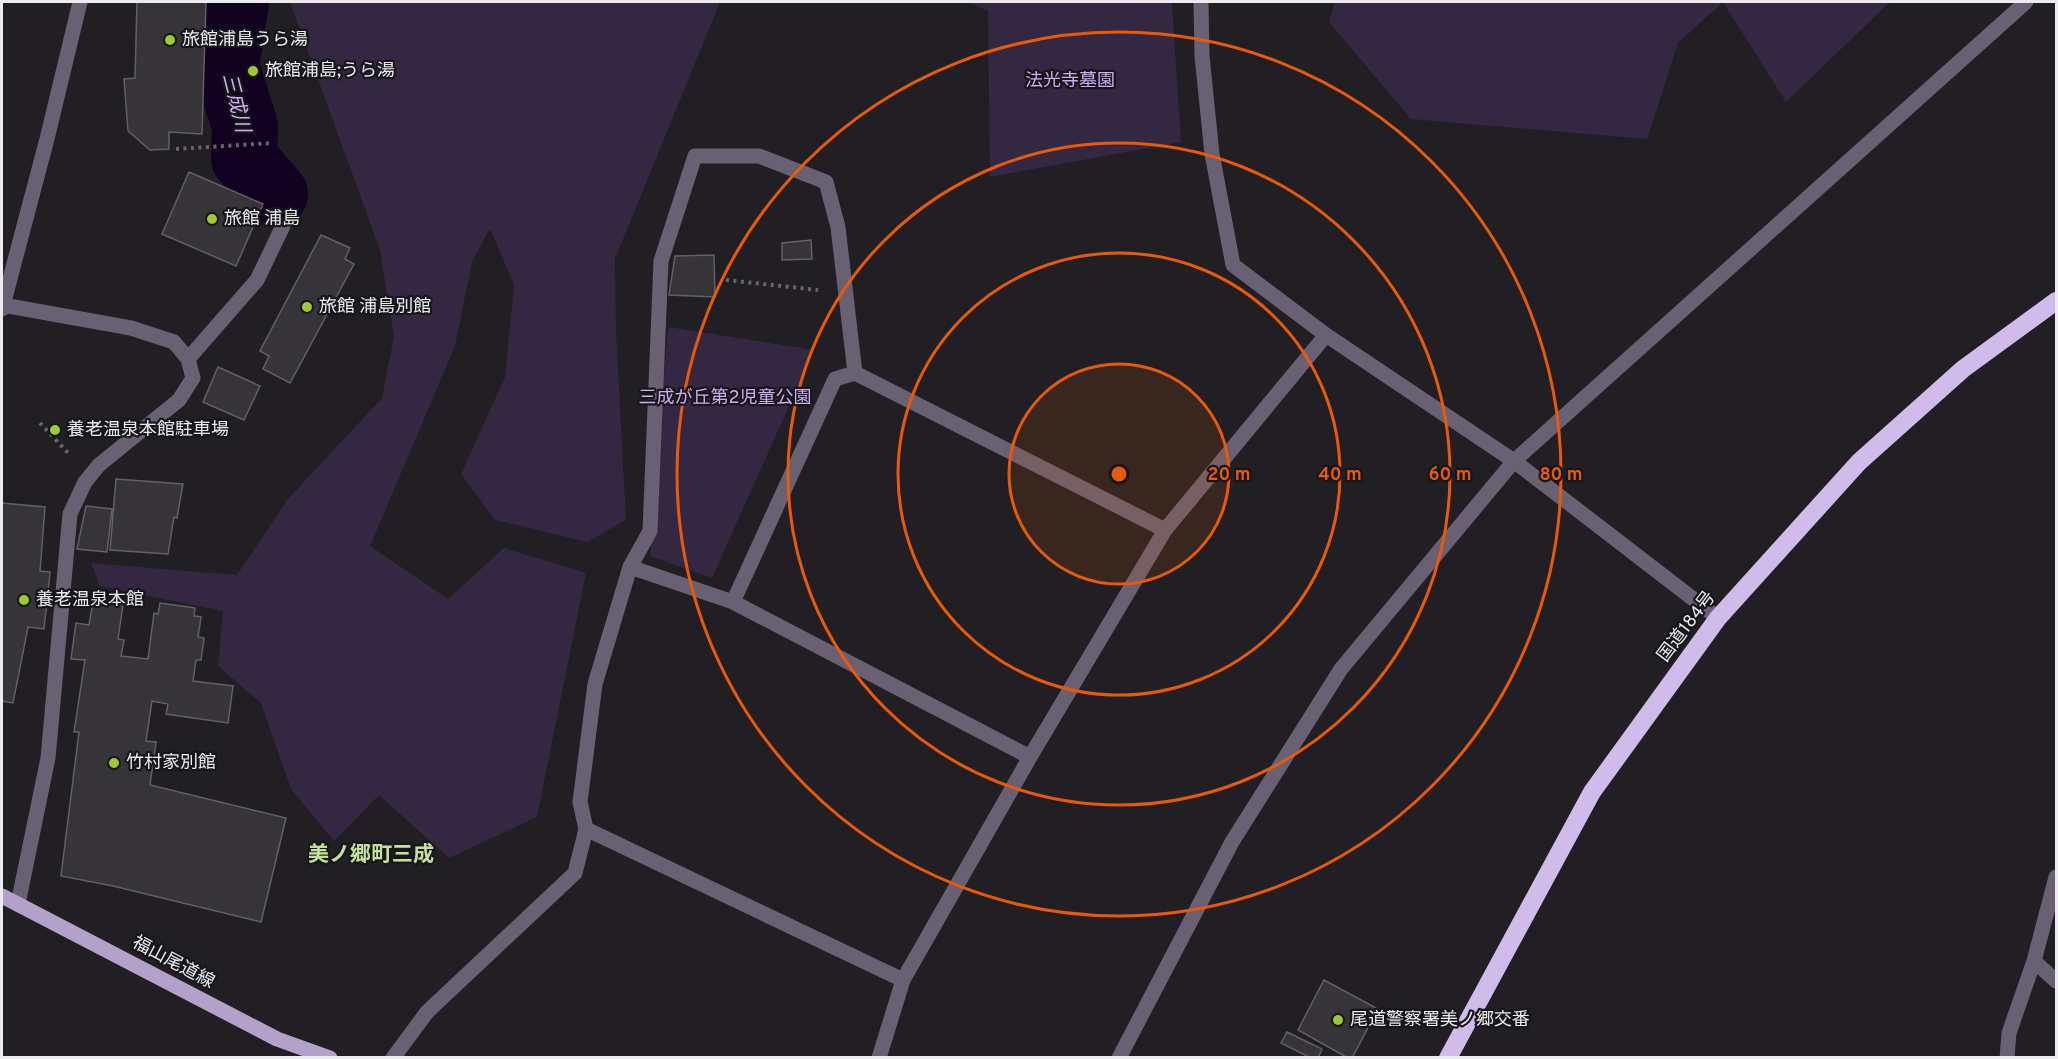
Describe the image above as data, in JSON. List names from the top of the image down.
{
  "streets": {
    "highway": ["国道184号"],
    "main road": ["福山尾道線"]
  },
  "districts": ["美ノ郷町三成"],
  "water": ["三成川"],
  "parks": ["法光寺墓園", "三成が丘第2児童公園"],
  "places": [
    "旅館浦島うら湯",
    "旅館浦島;うら湯",
    "旅館 浦島",
    "旅館 浦島別館",
    "養老温泉本館駐車場",
    "養老温泉本館",
    "竹村家別館",
    "尾道警察署美ノ郷交番"
  ],
  "rings": [
    "20 m",
    "40 m",
    "60 m",
    "80 m"
  ]
}
